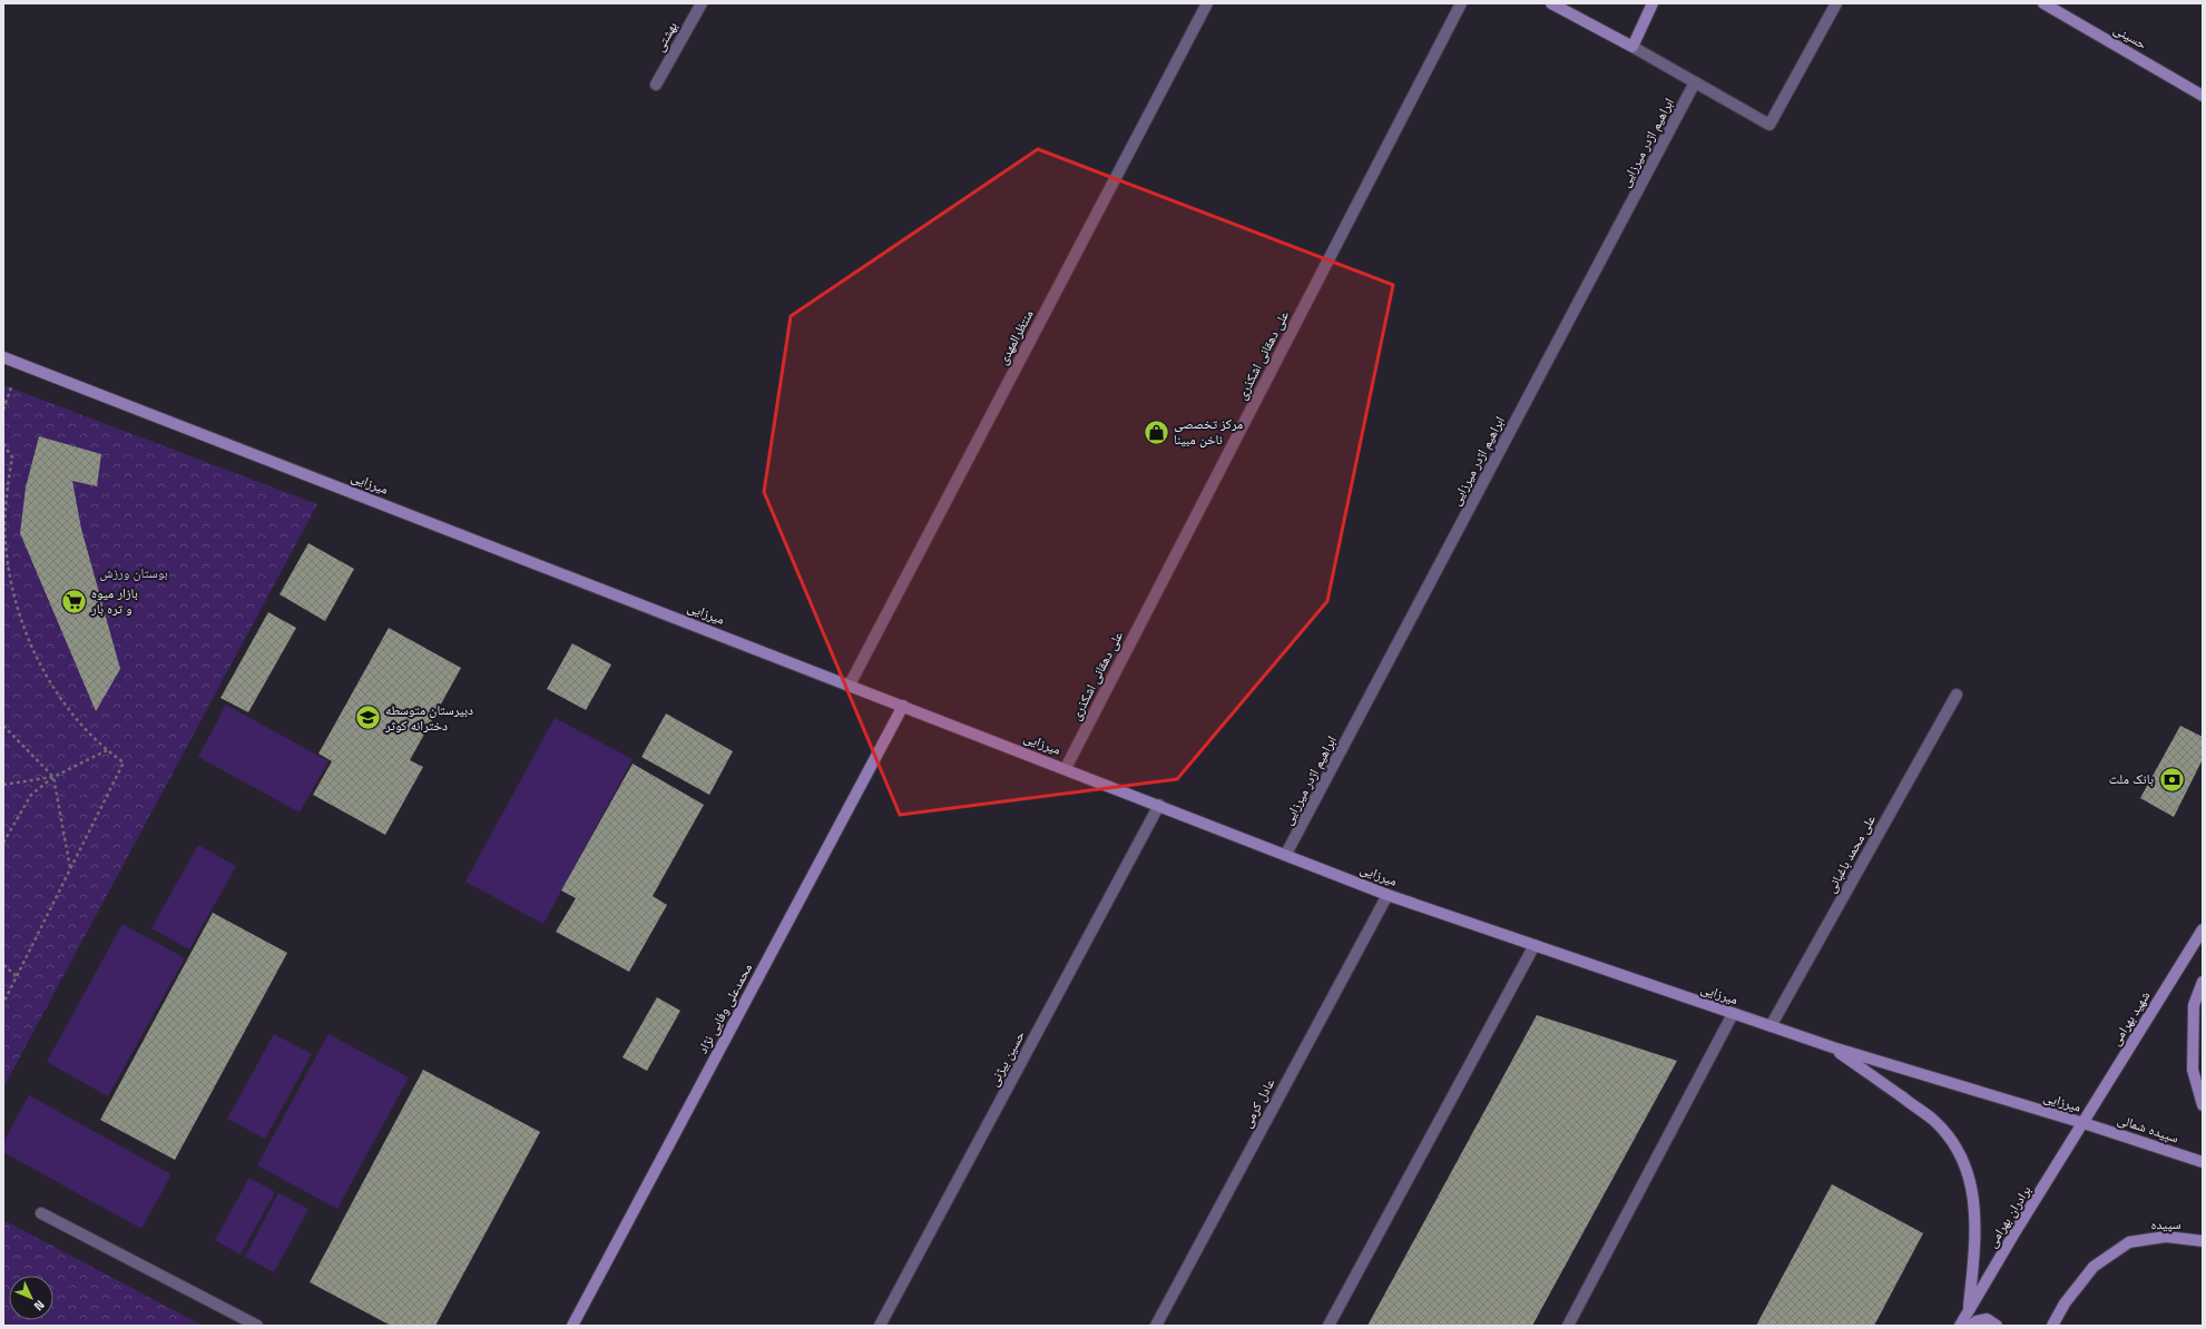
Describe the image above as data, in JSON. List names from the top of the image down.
{
  "streets": {
    "main road": [
      "حسینی",
      "میرزایی",
      "محمدعلی وفایی نژاد",
      "شهید بهرامی",
      "سپیده شمالی",
      "برادران بهرامی",
      "سپیده"
    ],
    "street": [
      "بهشتی",
      "ابراهیم اژدر میرزایی",
      "منتظرالمهدی",
      "علی دهقانی اشکذری",
      "علی محمد باغبانی",
      "حسین بیژنی",
      "عادل کرمی"
    ]
  },
  "crossings": [
    ["ابراهیم اژدر میرزایی", "میرزایی"],
    ["منتظرالمهدی", "میرزایی"],
    ["علی دهقانی اشکذری", "میرزایی"],
    ["میرزایی", "علی محمد باغبانی"],
    ["میرزایی", "محمدعلی وفایی نژاد"],
    ["میرزایی", "شهید بهرامی"],
    ["میرزایی", "حسین بیژنی"],
    ["میرزایی", "عادل کرمی"],
    ["میرزایی", "سپیده شمالی"],
    ["میرزایی", "برادران بهرامی"],
    ["شهید بهرامی", "سپیده شمالی"],
    ["شهید بهرامی", "برادران بهرامی"],
    ["سپیده شمالی", "برادران بهرامی"]
  ],
  "parks": ["بوستان ورزش"],
  "places": {
    "shop": ["مرکز تخصصی ناخن مبینا"],
    "supermarket": ["بازار میوه و تره بار"],
    "school or university": ["دبیرستان متوسطه دخترانه کوثر"],
    "bank": ["بانک ملت"]
  },
  "north": "bottom right"
}
